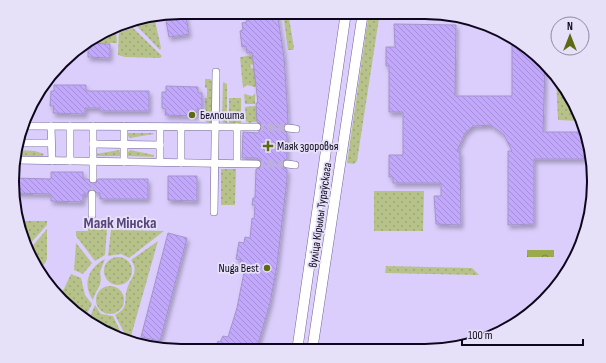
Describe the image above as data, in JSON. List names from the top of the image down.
{
  "streets": {
    "main road": ["вуліца Кірылы Тураўскага"]
  },
  "districts": ["Маяк Мінска"],
  "places": {
    "other": ["Белпошта", "Nuga Best"],
    "health": ["Маяк здоровья"]
  },
  "scale_bar": "100 m",
  "north": "top"
}
